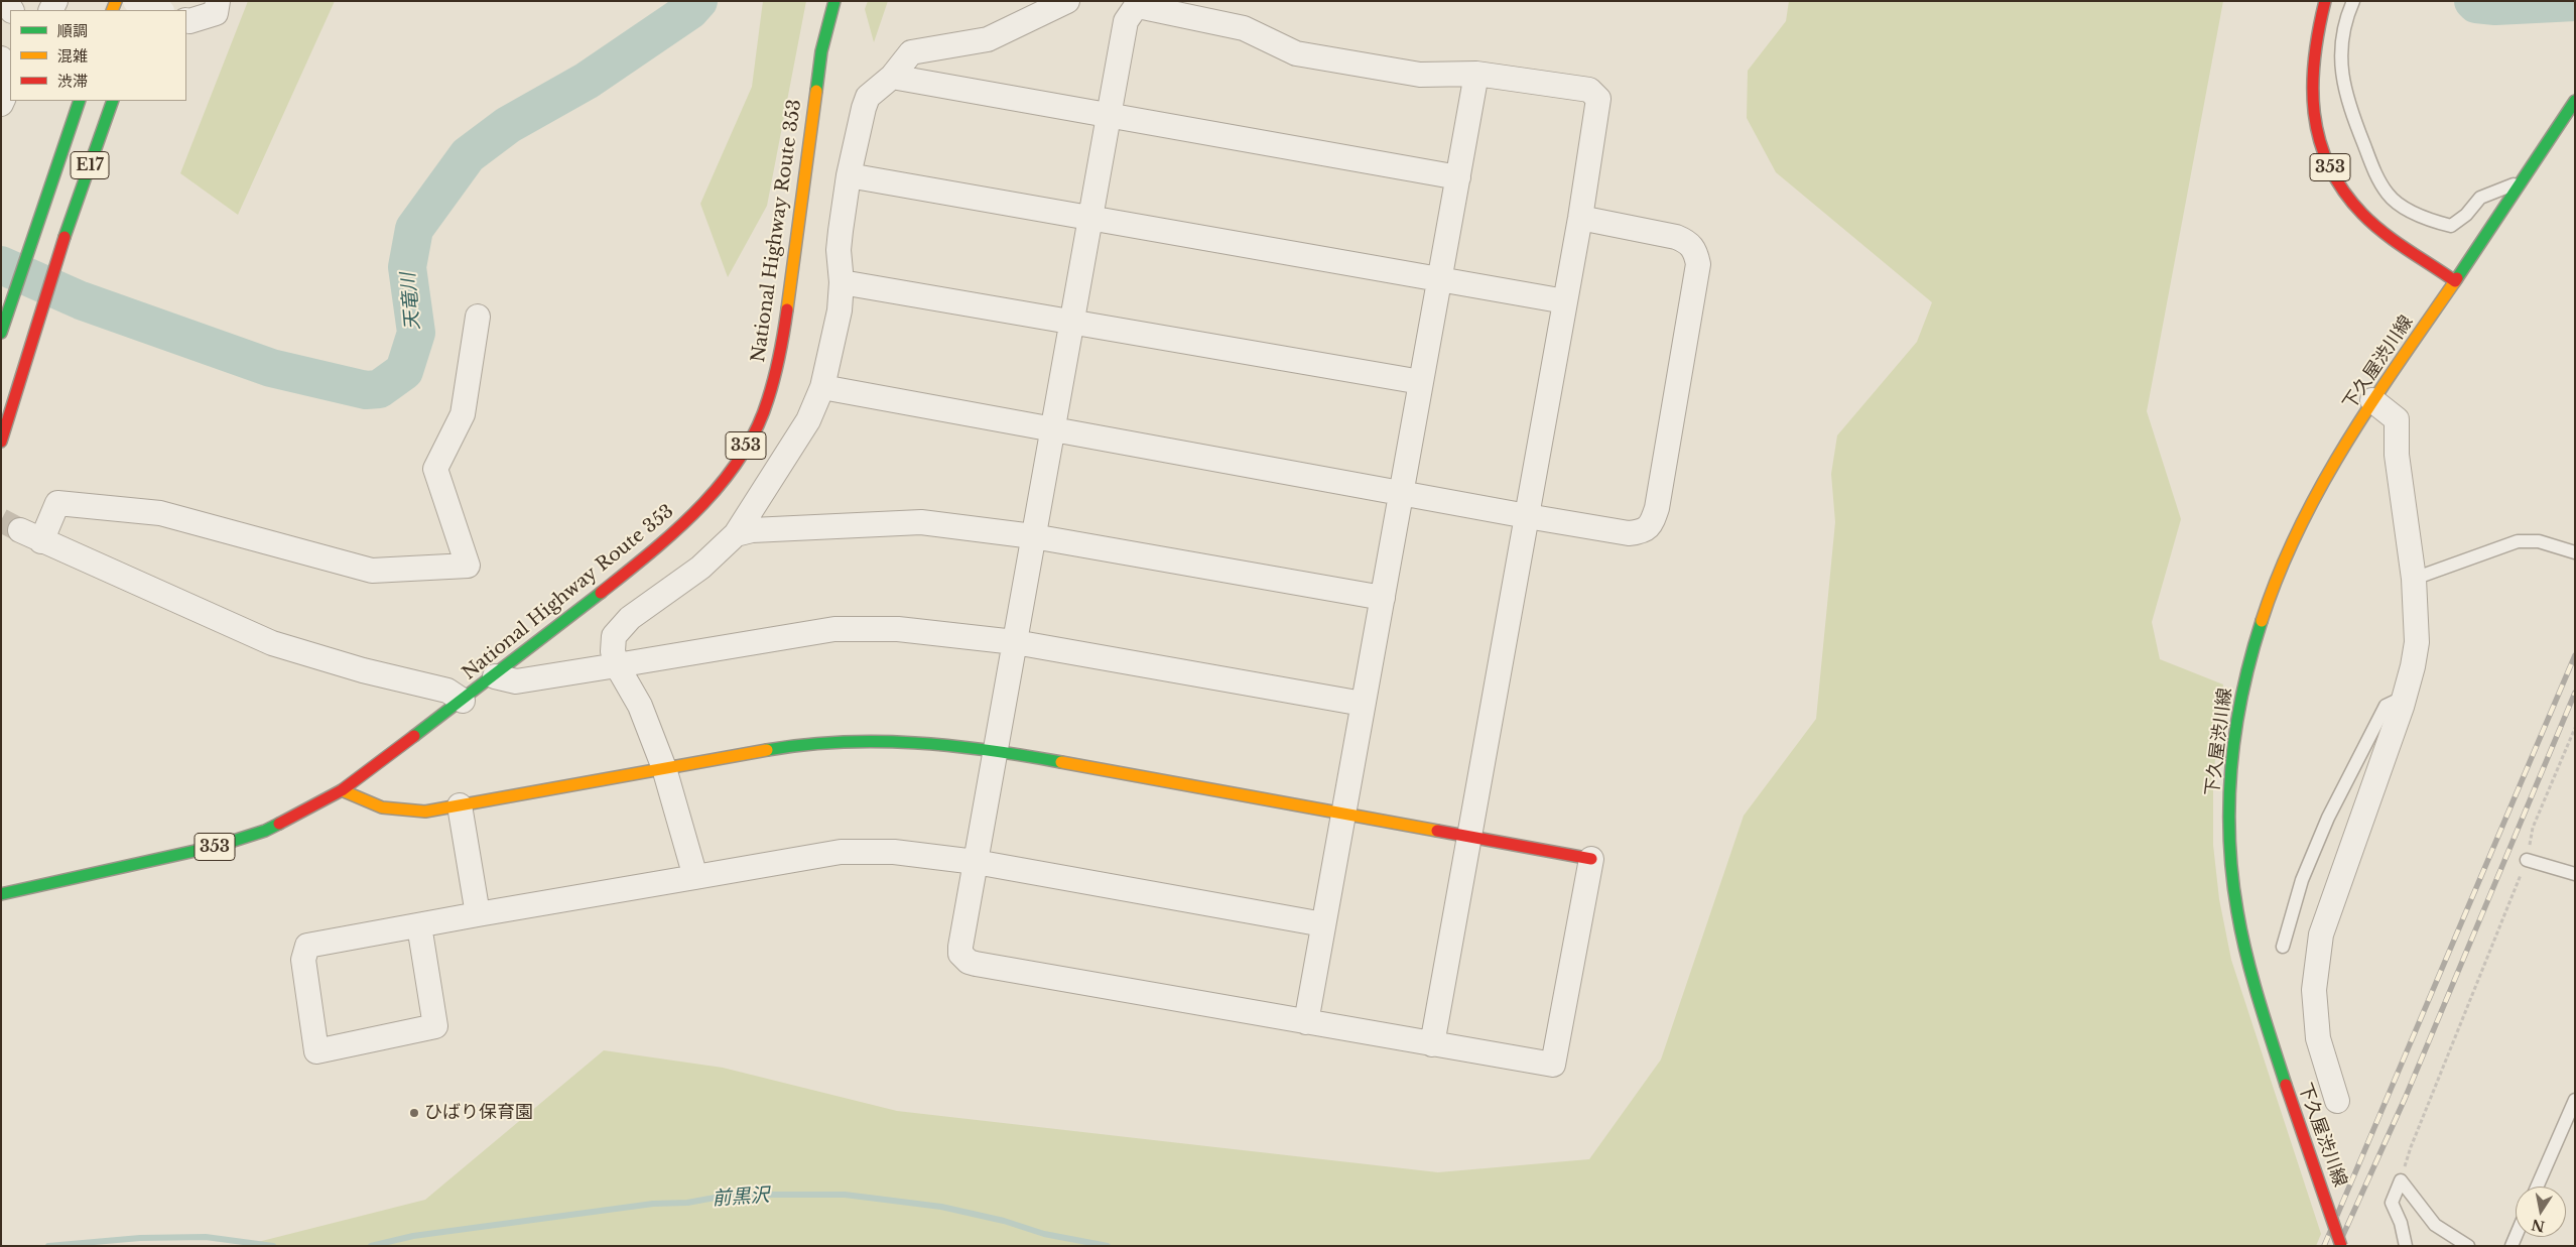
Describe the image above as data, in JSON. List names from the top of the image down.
{
  "streets": {
    "main road": [
      "E17",
      "353",
      "National Highway Route 353",
      "下久屋渋川線"
    ]
  },
  "crossings": [
    ["353", "下久屋渋川線"]
  ],
  "water": ["天竜川", "前黒沢"],
  "places": ["ひばり保育園"],
  "legend": ["順調", "混雑", "渋滞"],
  "north": "bottom"
}
